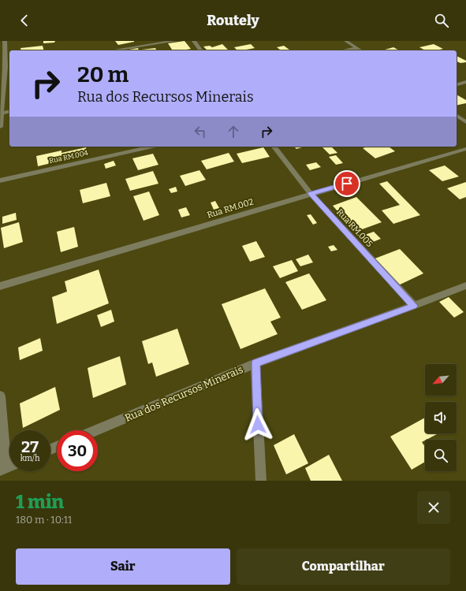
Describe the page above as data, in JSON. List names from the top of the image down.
{
  "streets": {
    "street": [
      "Rua RM.004",
      "Rua RM.002",
      "Rua RM.005",
      "Rua dos Recursos Minerais"
    ]
  },
  "crossings": [
    ["Rua RM.002", "Rua RM.005"],
    ["Rua RM.005", "Rua dos Recursos Minerais"]
  ],
  "north": "bottom left",
  "page": {
    "header": "Routely",
    "turn": ["20 m", "Rua dos Recursos Minerais"],
    "speed": "27 km/h",
    "limit": "30",
    "heading": ["1 min", "180 m · 10:11"],
    "buttons": ["Sair", "Compartilhar"]
  }
}
